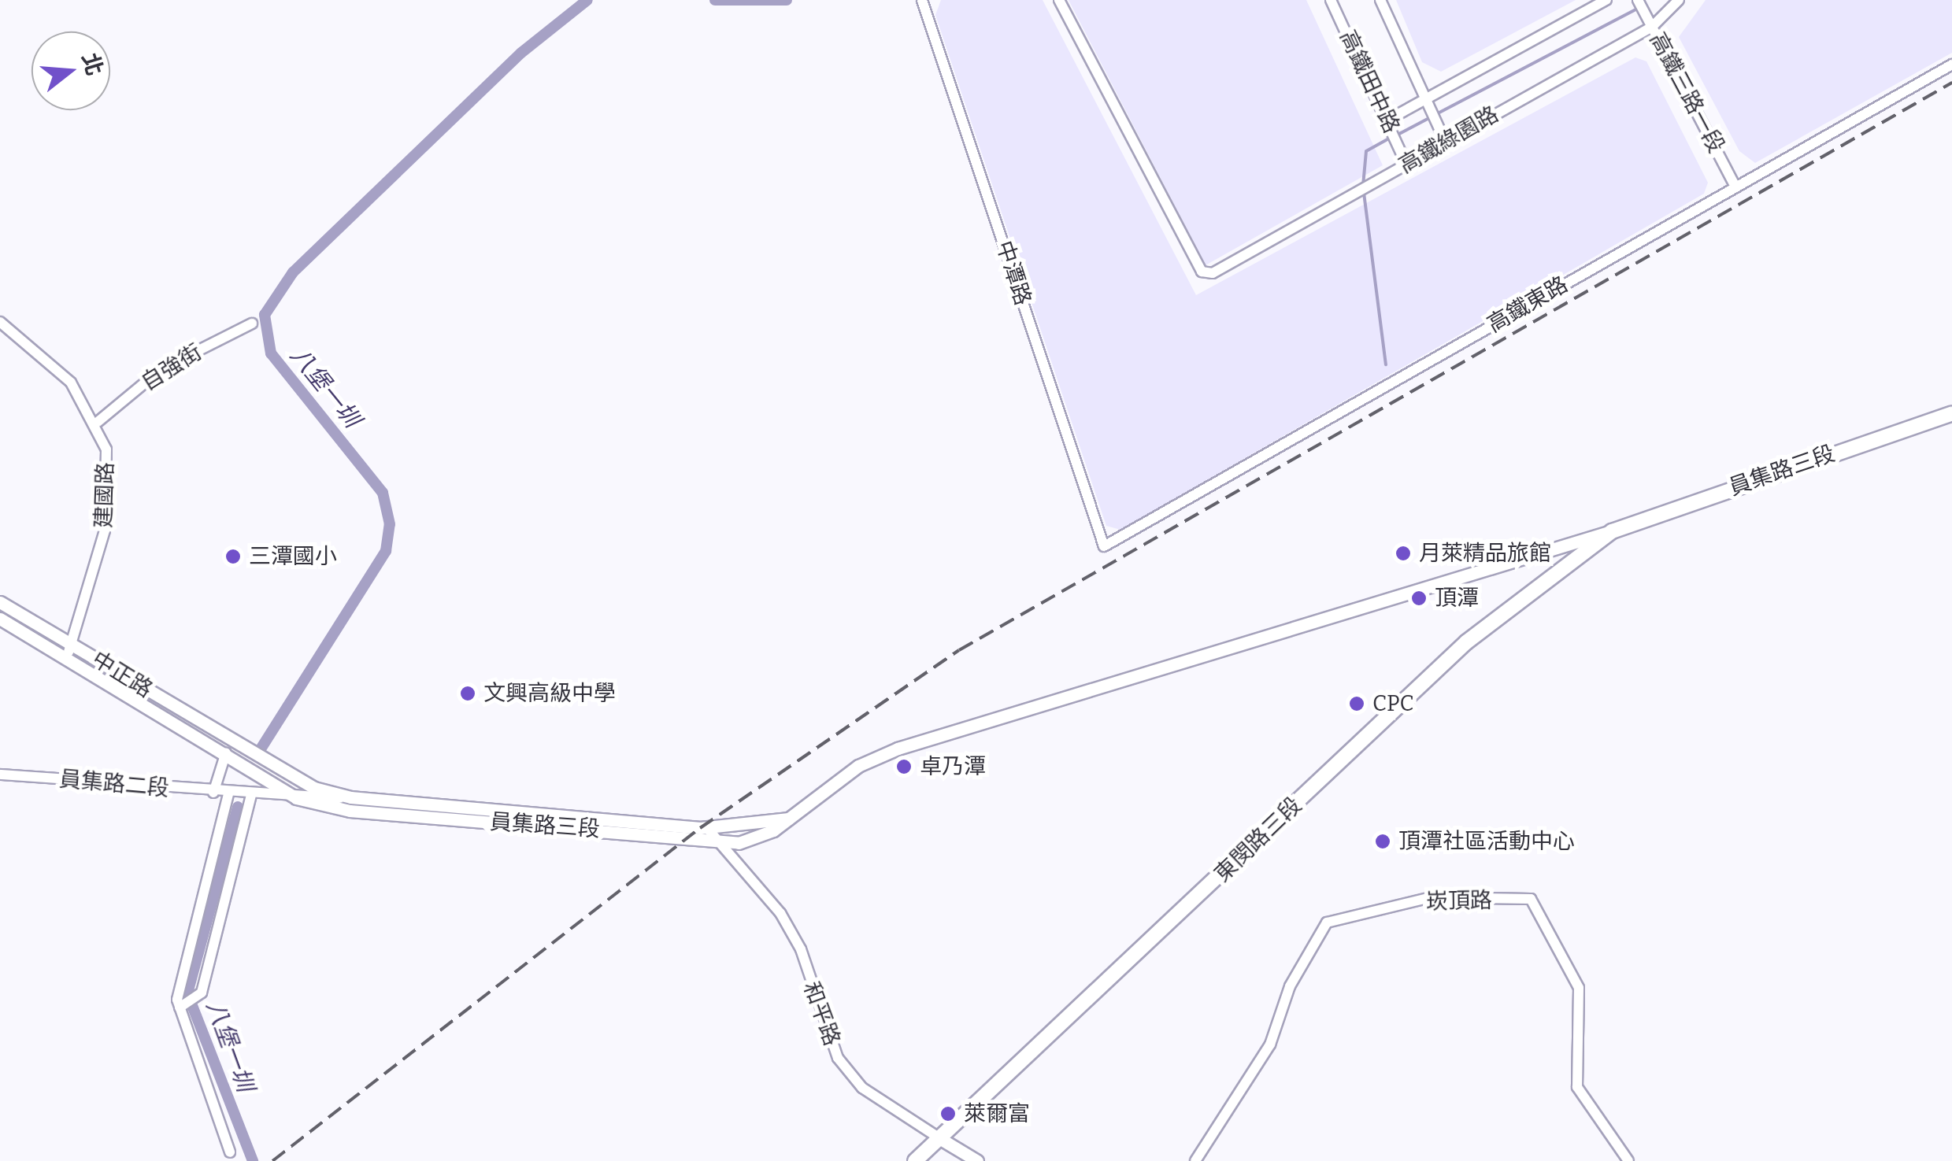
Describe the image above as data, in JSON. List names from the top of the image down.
{
  "streets": {
    "main road": ["員集路三段", "東閔路三段"],
    "street": [
      "高鐵田中路",
      "高鐵三路一段",
      "高鐵綠園路",
      "中潭路",
      "高鐵東路",
      "自強街",
      "建國路",
      "中正路",
      "員集路二段",
      "崁頂路",
      "和平路"
    ]
  },
  "crossings": [
    ["高鐵田中路", "高鐵綠園路"],
    ["高鐵三路一段", "高鐵綠園路"],
    ["高鐵三路一段", "高鐵東路"],
    ["中潭路", "高鐵東路"],
    ["自強街", "建國路"],
    ["員集路三段", "東閔路三段"],
    ["員集路三段", "和平路"],
    ["建國路", "中正路"],
    ["東閔路三段", "和平路"]
  ],
  "water": ["八堡一圳"],
  "places": [
    "月萊精品旅館",
    "三潭國小",
    "頂潭",
    "文興高級中學",
    "CPC",
    "卓乃潭",
    "頂潭社區活動中心",
    "萊爾富"
  ],
  "north": "right"
}
